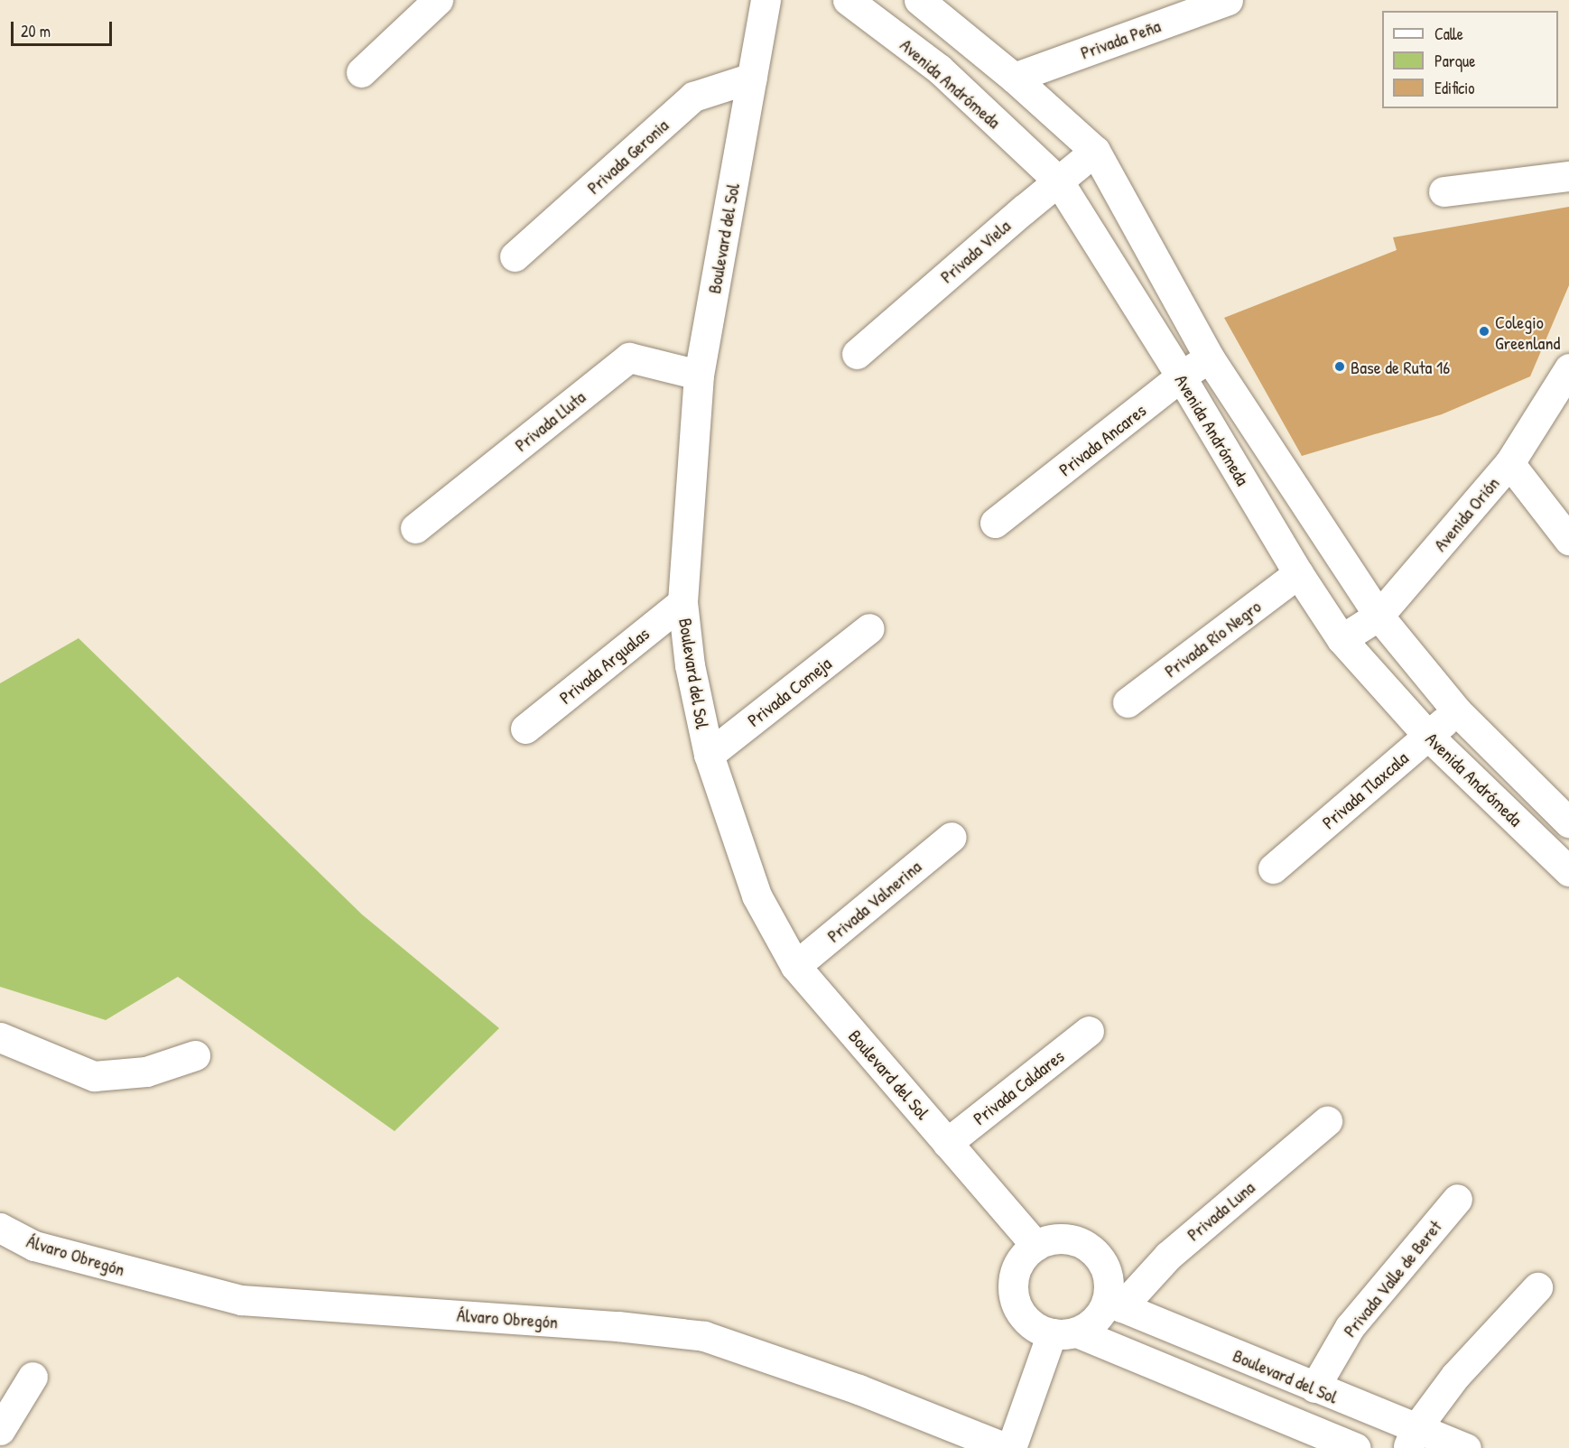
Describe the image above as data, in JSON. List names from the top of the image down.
{
  "streets": {
    "street": [
      "Privada Peña",
      "Avenida Andrómeda",
      "Privada Geronia",
      "Boulevard del Sol",
      "Privada Viela",
      "Privada Lluta",
      "Privada Ancares",
      "Avenida Orión",
      "Privada Río Negro",
      "Privada Argualas",
      "Privada Comeja",
      "Privada Tlaxcala",
      "Privada Valnerina",
      "Privada Caldares",
      "Privada Luna",
      "Álvaro Obregón",
      "Privada Valle de Beret"
    ]
  },
  "crossings": [
    ["Privada Peña", "Avenida Andrómeda"],
    ["Avenida Andrómeda", "Privada Viela"],
    ["Avenida Andrómeda", "Privada Ancares"],
    ["Avenida Andrómeda", "Avenida Orión"],
    ["Avenida Andrómeda", "Privada Río Negro"],
    ["Avenida Andrómeda", "Privada Tlaxcala"],
    ["Privada Geronia", "Boulevard del Sol"],
    ["Boulevard del Sol", "Privada Lluta"],
    ["Boulevard del Sol", "Privada Argualas"],
    ["Boulevard del Sol", "Privada Comeja"],
    ["Boulevard del Sol", "Privada Valnerina"],
    ["Boulevard del Sol", "Privada Caldares"],
    ["Boulevard del Sol", "Privada Luna"],
    ["Boulevard del Sol", "Privada Valle de Beret"]
  ],
  "places": ["Colegio Greenland", "Base de Ruta 16"],
  "legend": ["Calle", "Parque", "Edificio"],
  "scale_bar": "20 m"
}
